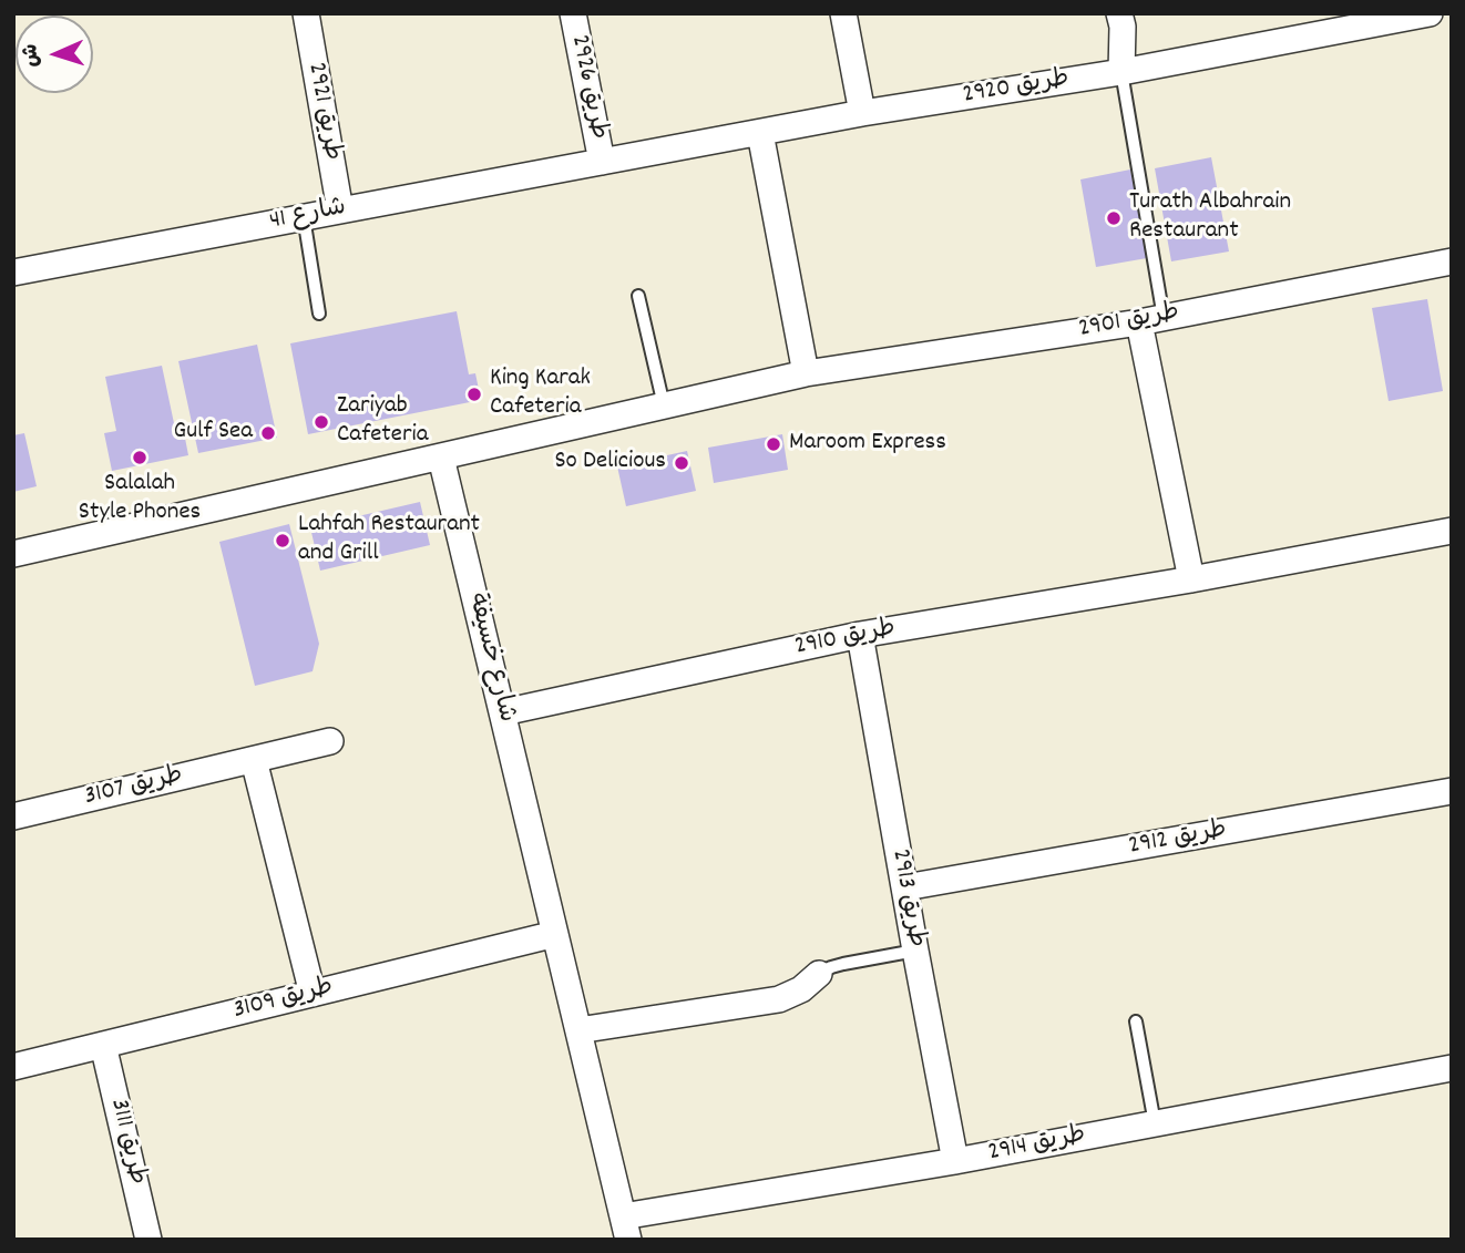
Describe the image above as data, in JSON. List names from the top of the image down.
{
  "streets": {
    "street": [
      "طريق 2926",
      "طريق 2920",
      "طريق 2921",
      "شارع 41",
      "طريق 2901",
      "طريق 2910",
      "شارع خسيفة",
      "طريق 3107",
      "طريق 2912",
      "طريق 2913",
      "طريق 3109",
      "طريق 3111",
      "طريق 2914"
    ]
  },
  "crossings": [
    ["طريق 2926", "طريق 2920"],
    ["طريق 2926", "شارع 41"],
    ["طريق 2920", "شارع 41"],
    ["طريق 2921", "شارع 41"],
    ["طريق 2901", "شارع خسيفة"],
    ["طريق 2910", "شارع خسيفة"],
    ["طريق 2910", "طريق 2913"],
    ["شارع خسيفة", "طريق 3109"],
    ["شارع خسيفة", "طريق 2914"],
    ["طريق 2912", "طريق 2913"],
    ["طريق 2913", "طريق 2914"],
    ["طريق 3109", "طريق 3111"]
  ],
  "places": [
    "Turath Albahrain Restaurant",
    "King Karak Cafeteria",
    "Zariyab Cafeteria",
    "Gulf Sea",
    "Maroom Express",
    "Salalah Style Phones",
    "So Delicious",
    "Lahfah Restaurant and Grill"
  ],
  "north": "left"
}
